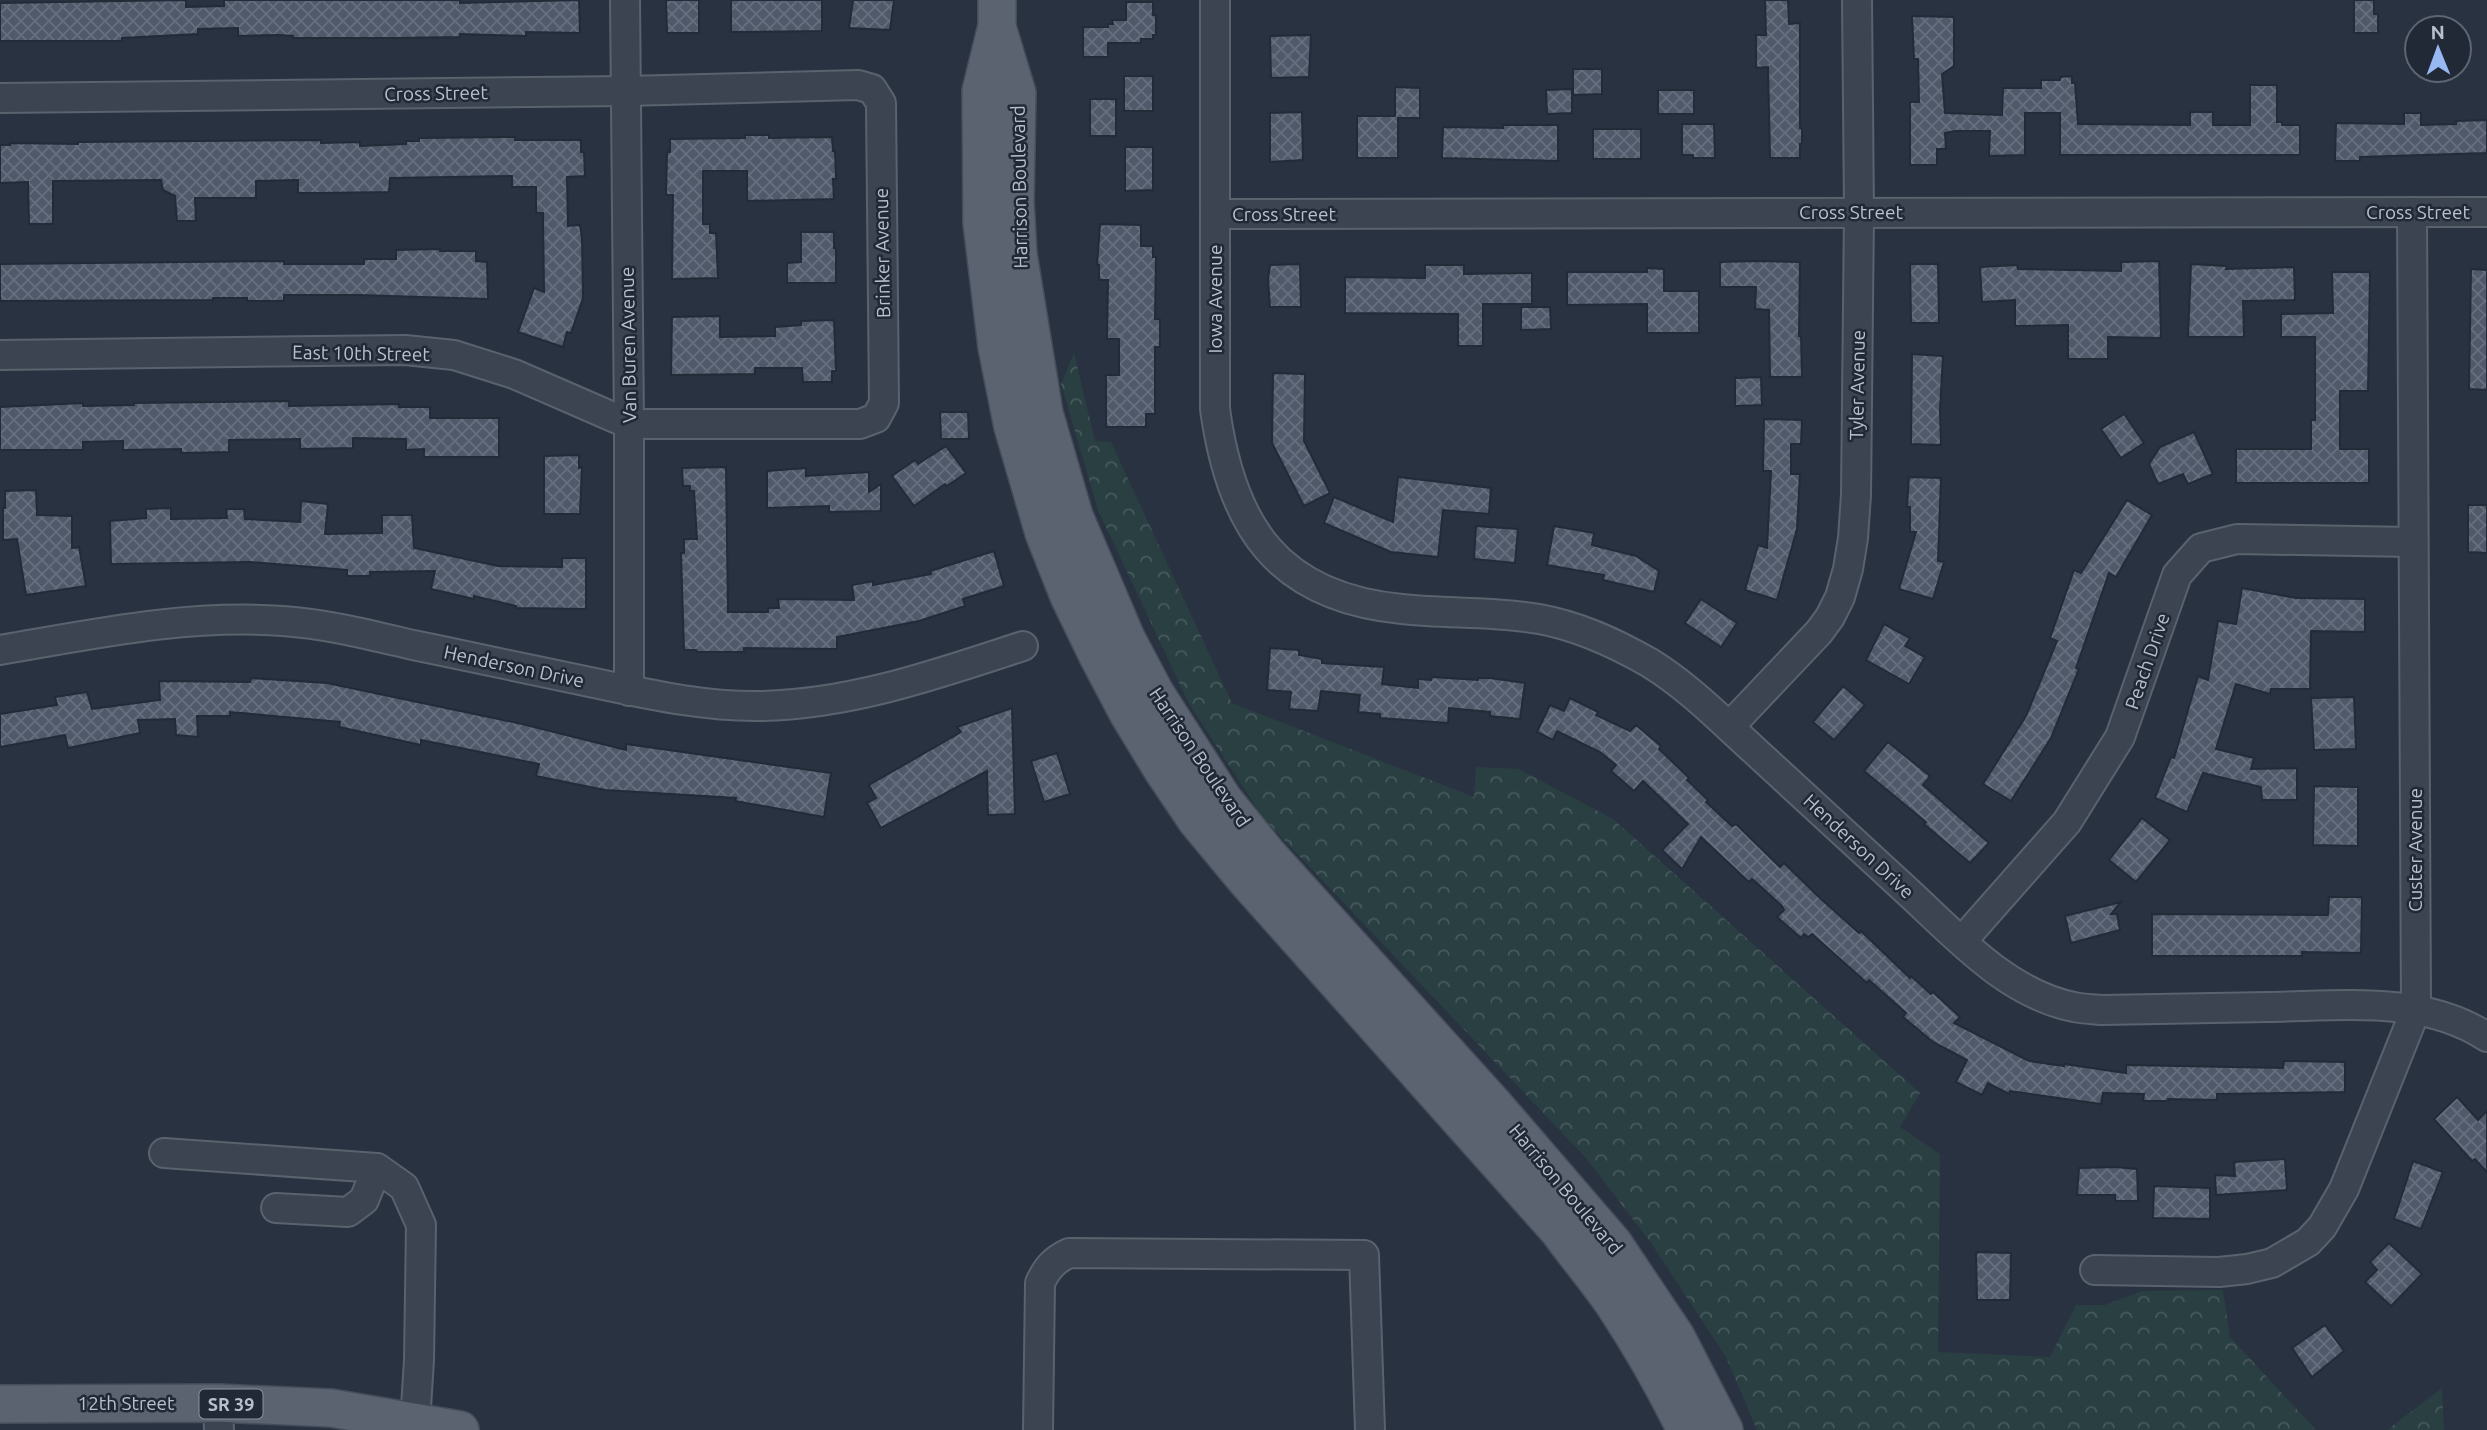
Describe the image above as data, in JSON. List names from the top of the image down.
{
  "streets": {
    "main road": ["Harrison Boulevard", "12th Street", "SR 39"],
    "street": [
      "Cross Street",
      "Brinker Avenue",
      "Iowa Avenue",
      "Van Buren Avenue",
      "East 10th Street",
      "Tyler Avenue",
      "Peach Drive",
      "Henderson Drive",
      "Custer Avenue"
    ]
  },
  "crossings": [
    ["Cross Street", "Brinker Avenue"],
    ["Cross Street", "Iowa Avenue"],
    ["Cross Street", "Van Buren Avenue"],
    ["Cross Street", "Tyler Avenue"],
    ["Cross Street", "Custer Avenue"],
    ["Brinker Avenue", "East 10th Street"],
    ["Iowa Avenue", "Henderson Drive"],
    ["Van Buren Avenue", "East 10th Street"],
    ["Van Buren Avenue", "Henderson Drive"],
    ["Tyler Avenue", "Henderson Drive"],
    ["Peach Drive", "Henderson Drive"],
    ["Peach Drive", "Custer Avenue"],
    ["Henderson Drive", "Custer Avenue"]
  ],
  "north": "top"
}
